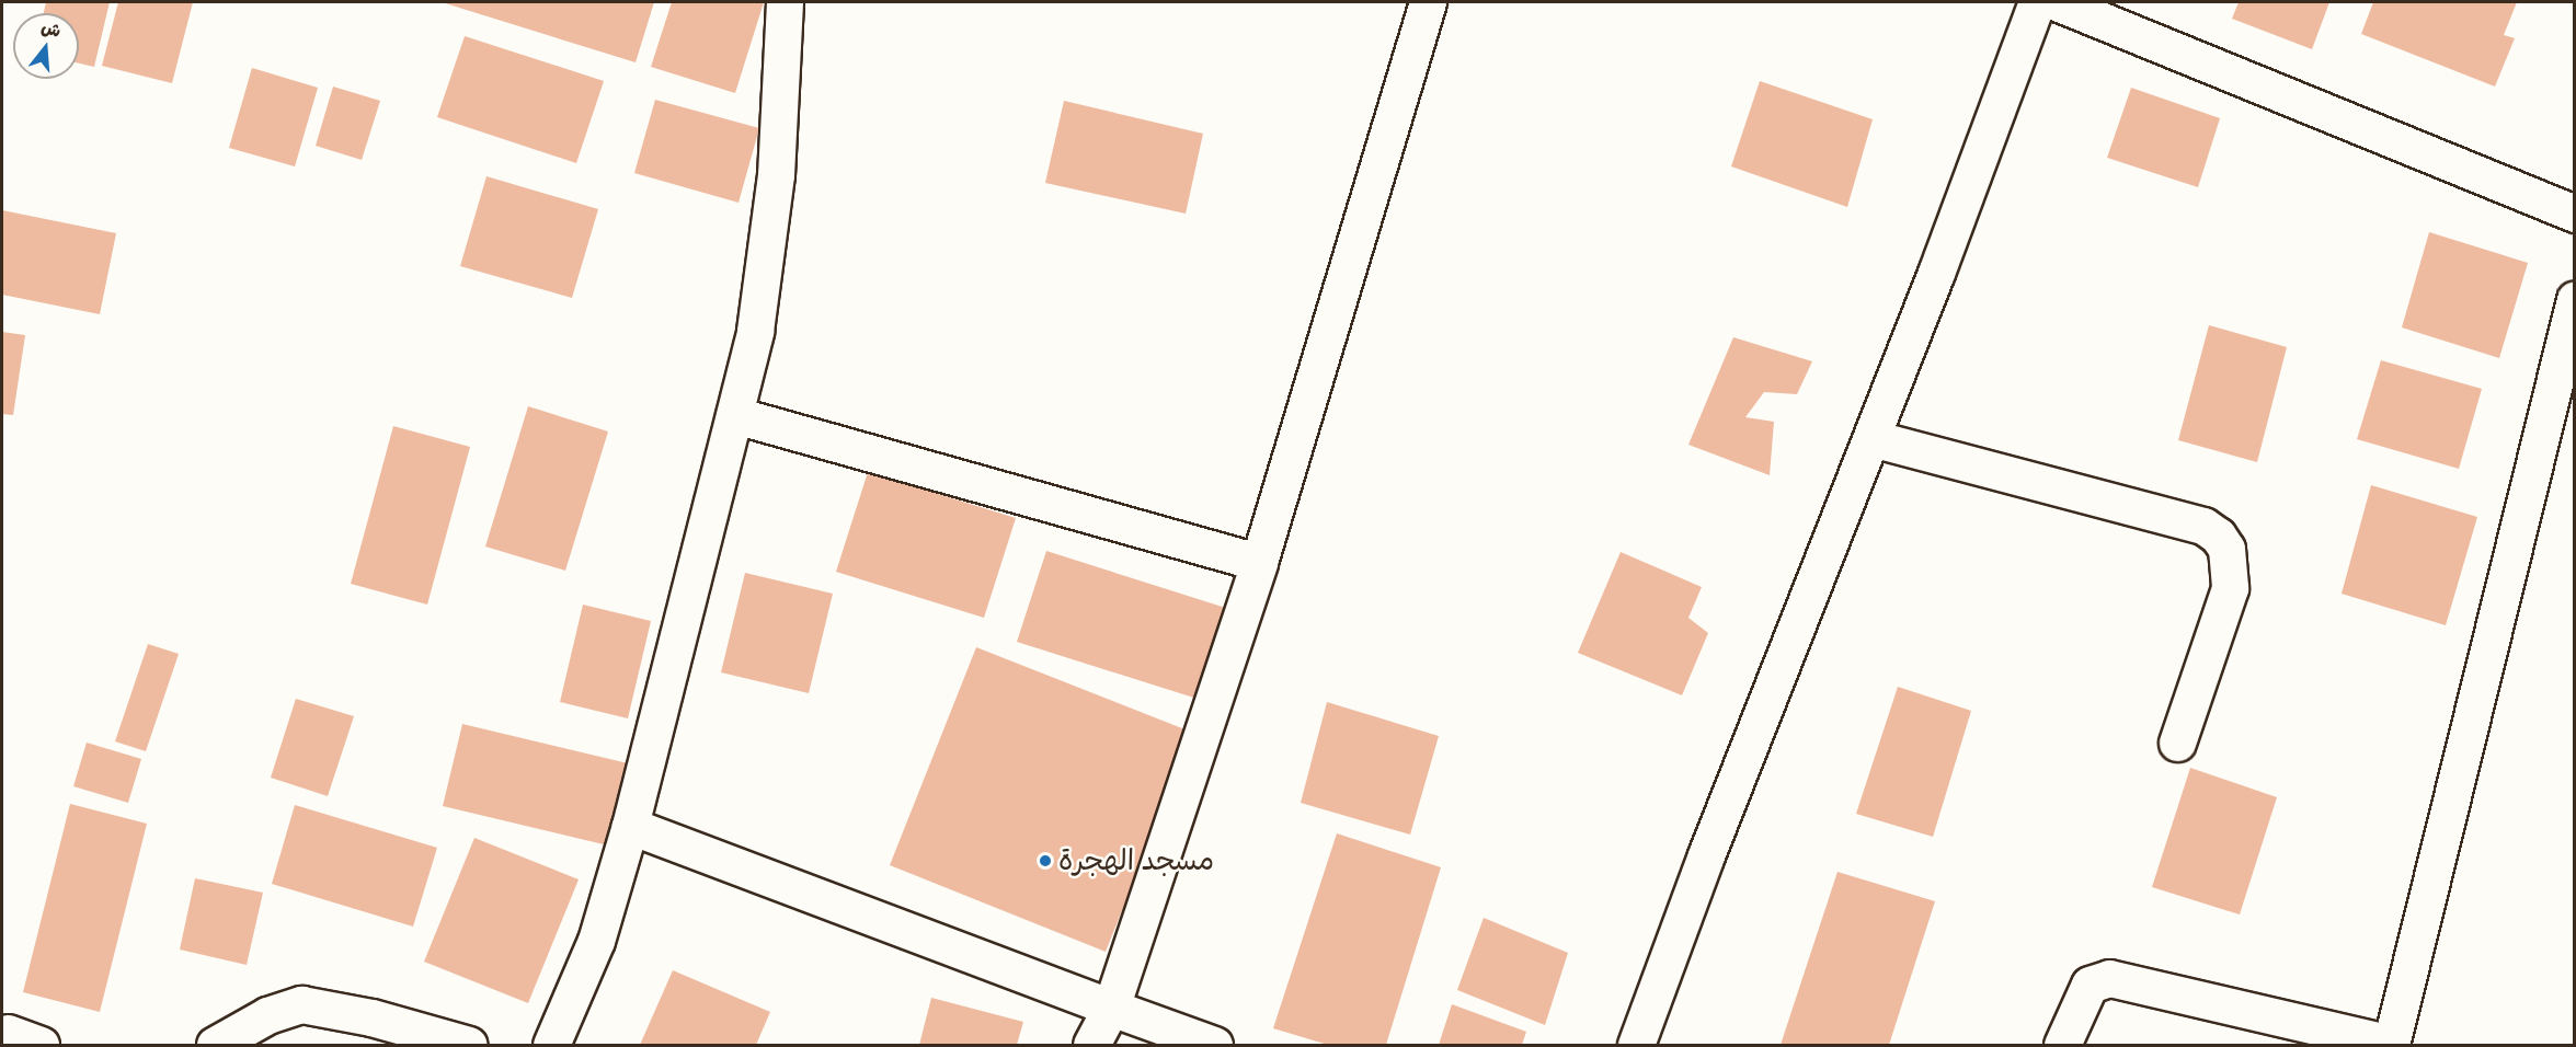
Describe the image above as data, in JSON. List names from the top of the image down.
{
  "places": ["مسجد الهجرة"],
  "north": "top"
}
